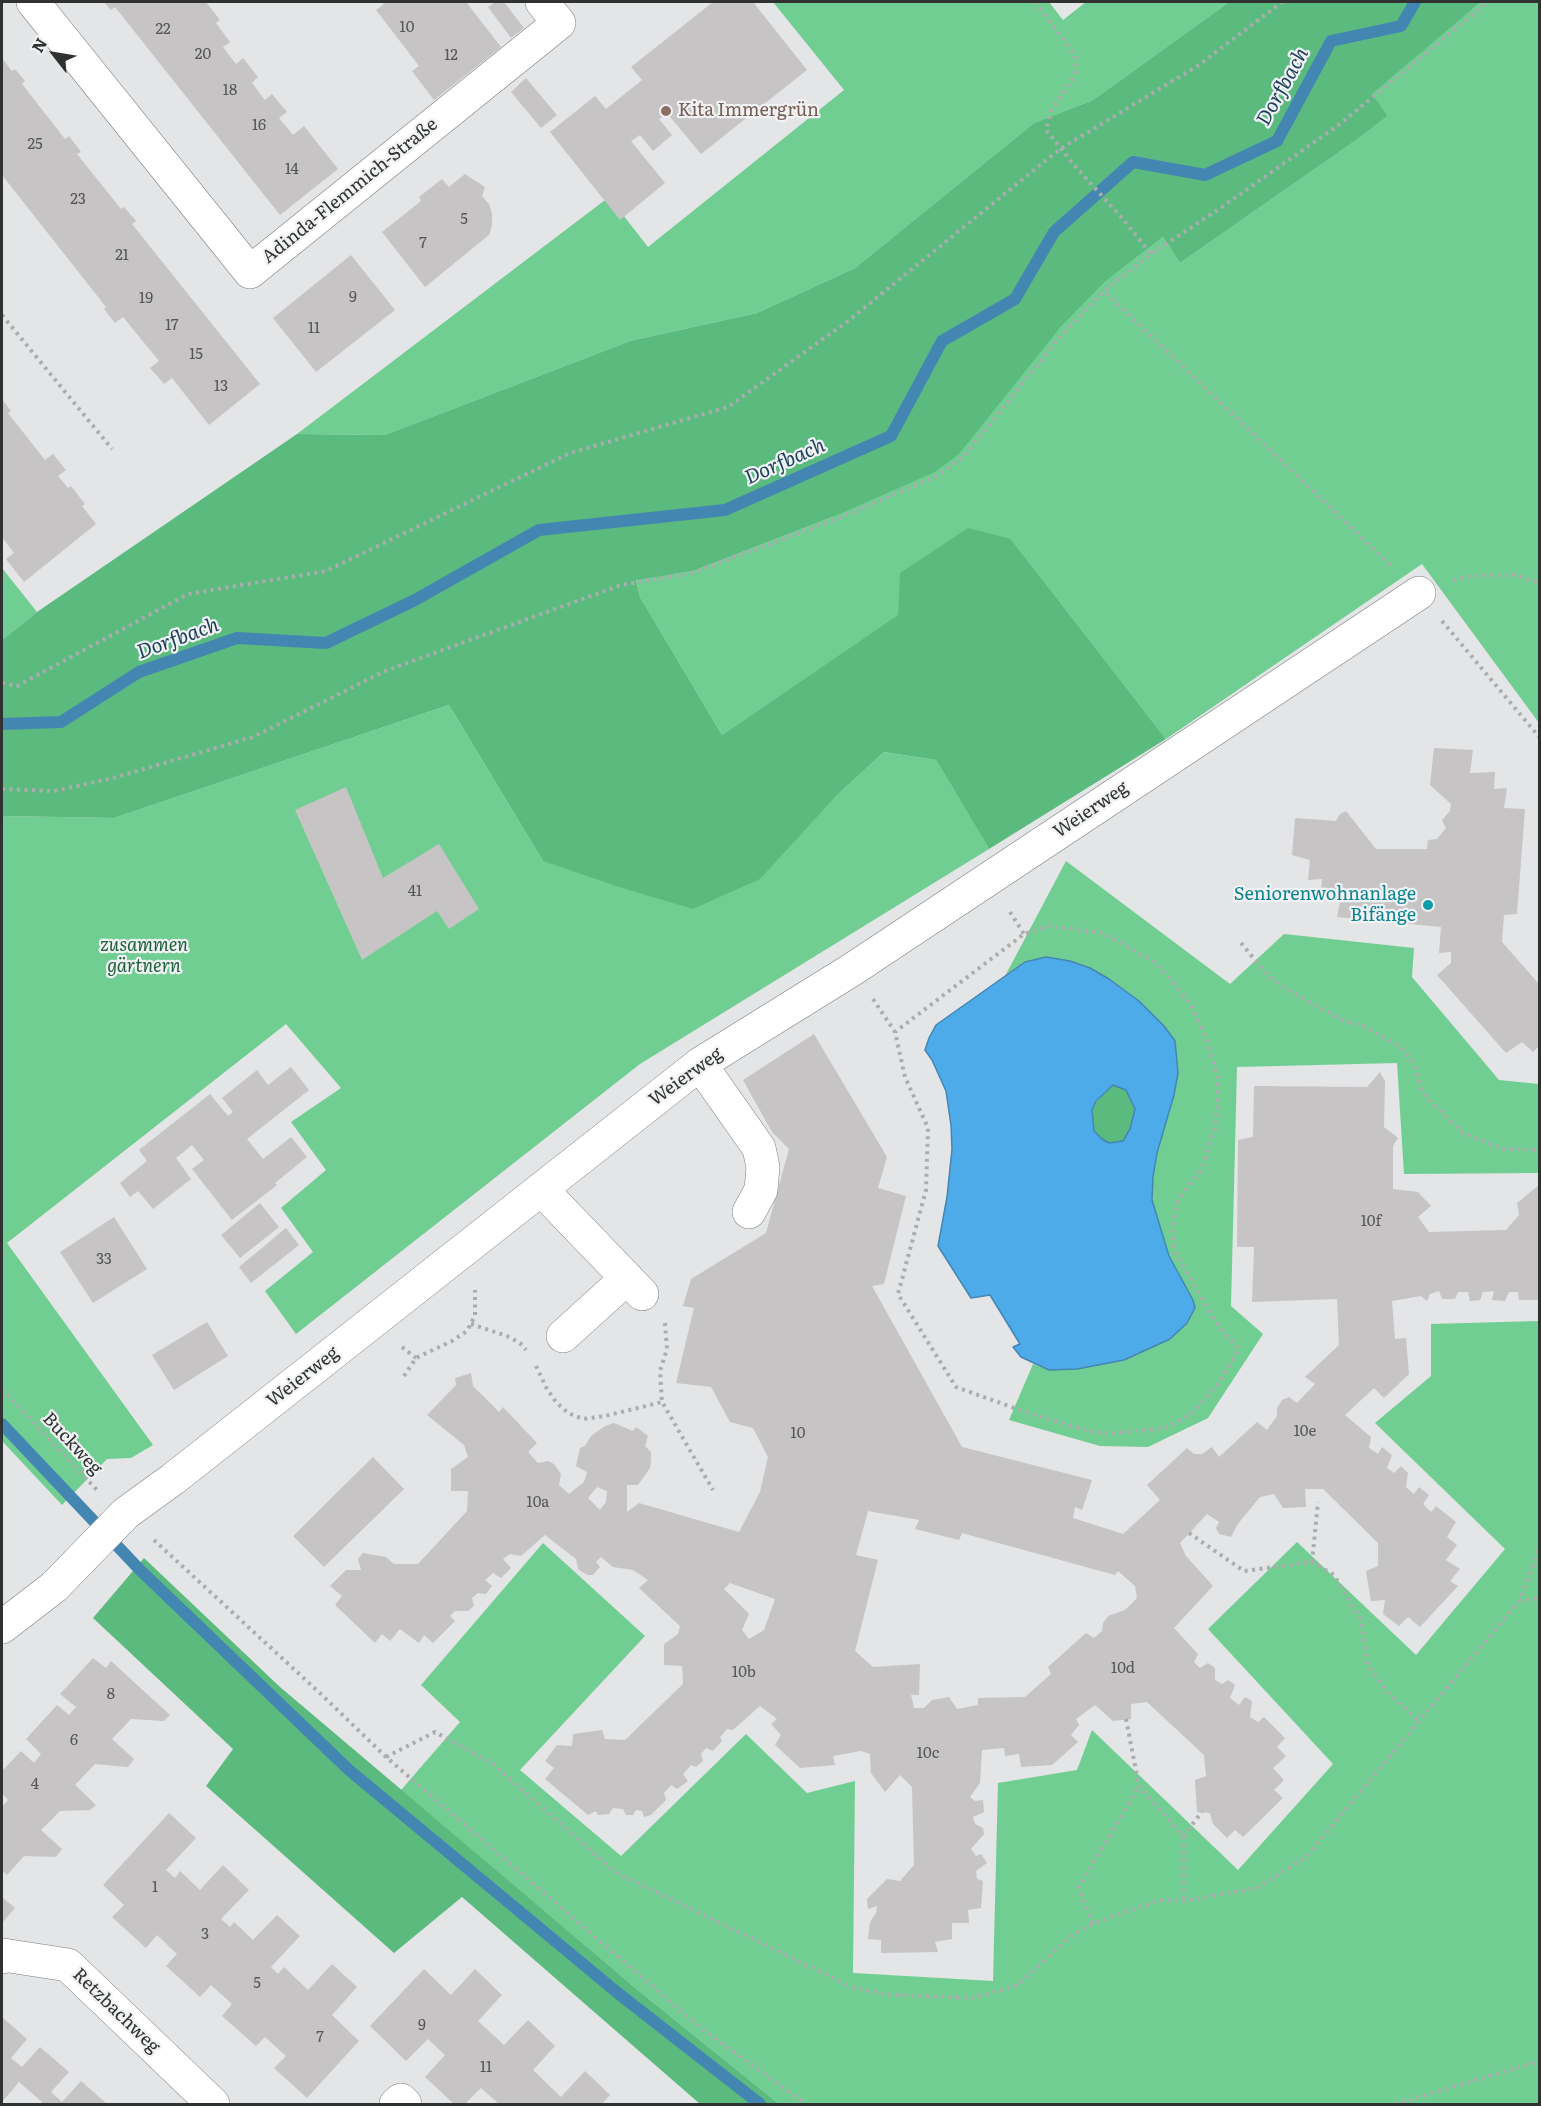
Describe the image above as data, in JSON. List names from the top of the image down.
{
  "streets": {
    "street": ["Adinda-Flemmich-Straße", "Weierweg", "Retzbachweg"],
    "path": ["Buckweg"]
  },
  "crossings": [
    ["Weierweg", "Buckweg"]
  ],
  "water": ["Dorfbach"],
  "parks": ["zusammen gärtnern"],
  "places": ["Kita Immergrün", "Seniorenwohnanlage Bifänge"],
  "house_numbers": [
    "10",
    "22",
    "20",
    "12",
    "18",
    "16",
    "25",
    "14",
    "23",
    "5",
    "7",
    "21",
    "9",
    "19",
    "17",
    "11",
    "15",
    "13",
    "41",
    "10f",
    "33",
    "10e",
    "10",
    "10a",
    "10d",
    "10b",
    "8",
    "6",
    "10c",
    "4",
    "1",
    "3",
    "5",
    "9",
    "7",
    "11"
  ],
  "north": "top left"
}
